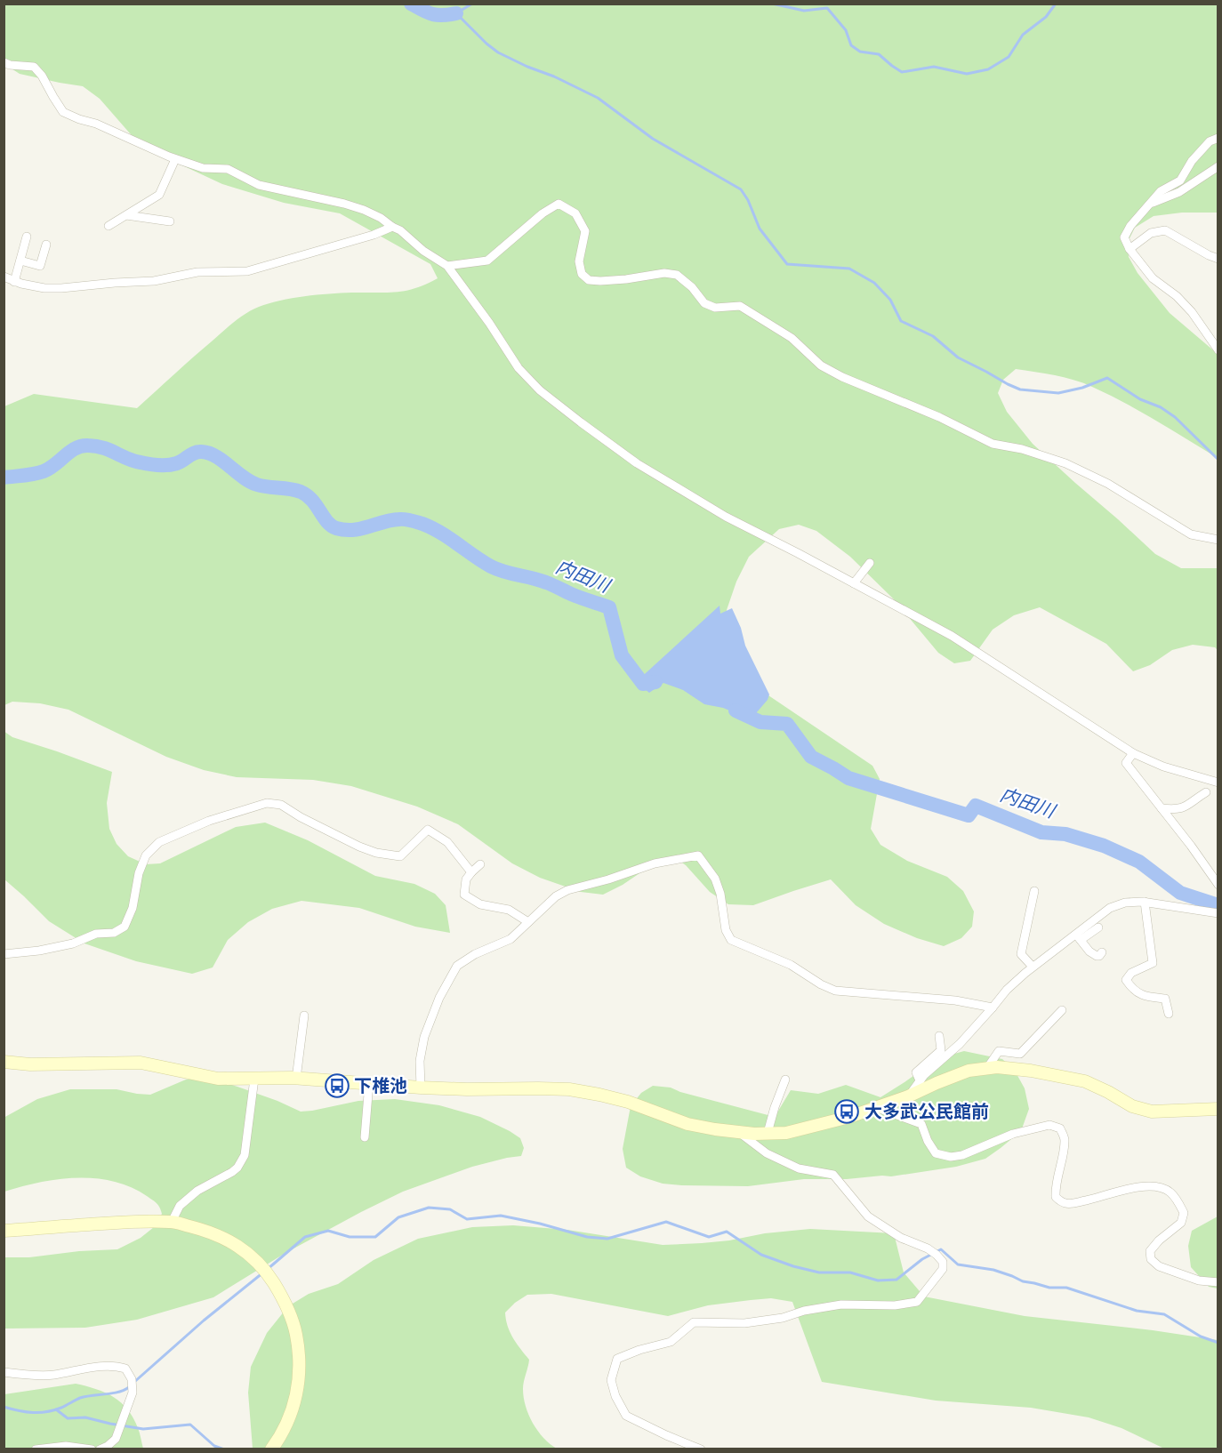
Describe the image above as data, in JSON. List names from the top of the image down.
{
  "water": ["内田川"],
  "places": {
    "bus stop": ["下椎池", "大多武公民館前"]
  }
}
